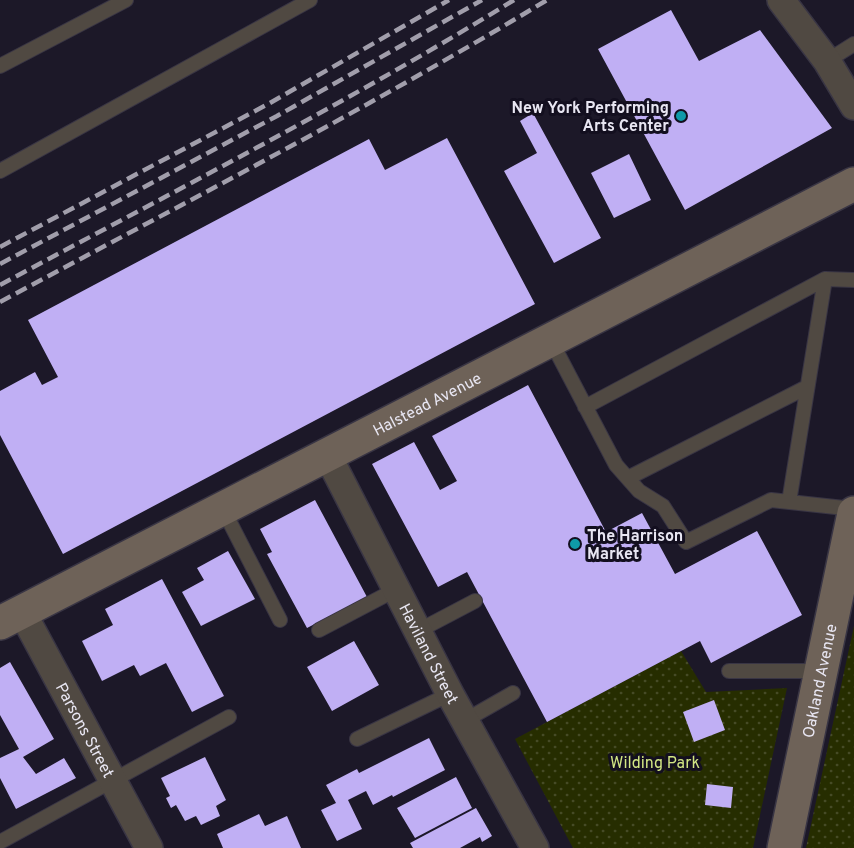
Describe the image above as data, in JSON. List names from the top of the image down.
{
  "streets": {
    "street": [
      "Halstead Avenue",
      "Haviland Street",
      "Oakland Avenue",
      "Parsons Street"
    ]
  },
  "crossings": [
    ["Halstead Avenue", "Haviland Street"],
    ["Halstead Avenue", "Parsons Street"]
  ],
  "parks": ["Wilding Park"],
  "places": ["New York Performing Arts Center", "The Harrison Market"]
}
